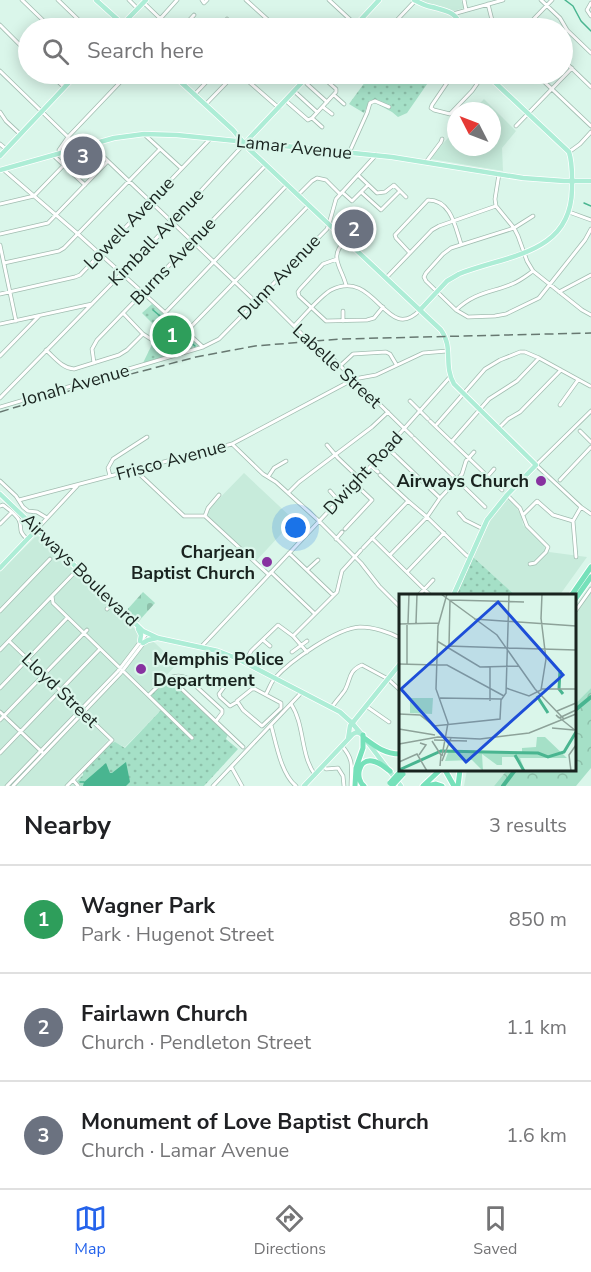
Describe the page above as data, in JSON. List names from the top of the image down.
{
  "streets": {
    "main road": ["Lamar Avenue", "Kimball Avenue", "Airways Boulevard"],
    "street": [
      "Lowell Avenue",
      "Burns Avenue",
      "Dunn Avenue",
      "Labelle Street",
      "Jonah Avenue",
      "Frisco Avenue",
      "Dwight Road",
      "Lloyd Street"
    ]
  },
  "crossings": [
    ["Lamar Avenue", "Lowell Avenue"],
    ["Lamar Avenue", "Kimball Avenue"],
    ["Lamar Avenue", "Dunn Avenue"],
    ["Dunn Avenue", "Labelle Street"],
    ["Dunn Avenue", "Jonah Avenue"],
    ["Labelle Street", "Frisco Avenue"],
    ["Labelle Street", "Dwight Road"],
    ["Frisco Avenue", "Airways Boulevard"],
    ["Dwight Road", "Airways Boulevard"]
  ],
  "places": ["Airways Church", "Charjean Baptist Church", "Memphis Police Department"],
  "north": "top left",
  "page": {
    "search": "Search here",
    "pins": ["3", "2", "1"],
    "heading": ["Nearby", "3 results"],
    "list": [
      {
        "mark": "1",
        "name": "Wagner Park",
        "note": "Park · Hugenot Street",
        "value": "850 m"
      },
      {
        "mark": "2",
        "name": "Fairlawn Church",
        "note": "Church · Pendleton Street",
        "value": "1.1 km"
      },
      {
        "mark": "3",
        "name": "Monument of Love Baptist Church",
        "note": "Church · Lamar Avenue",
        "value": "1.6 km"
      }
    ],
    "nav": ["Map", "Directions", "Saved"]
  }
}
